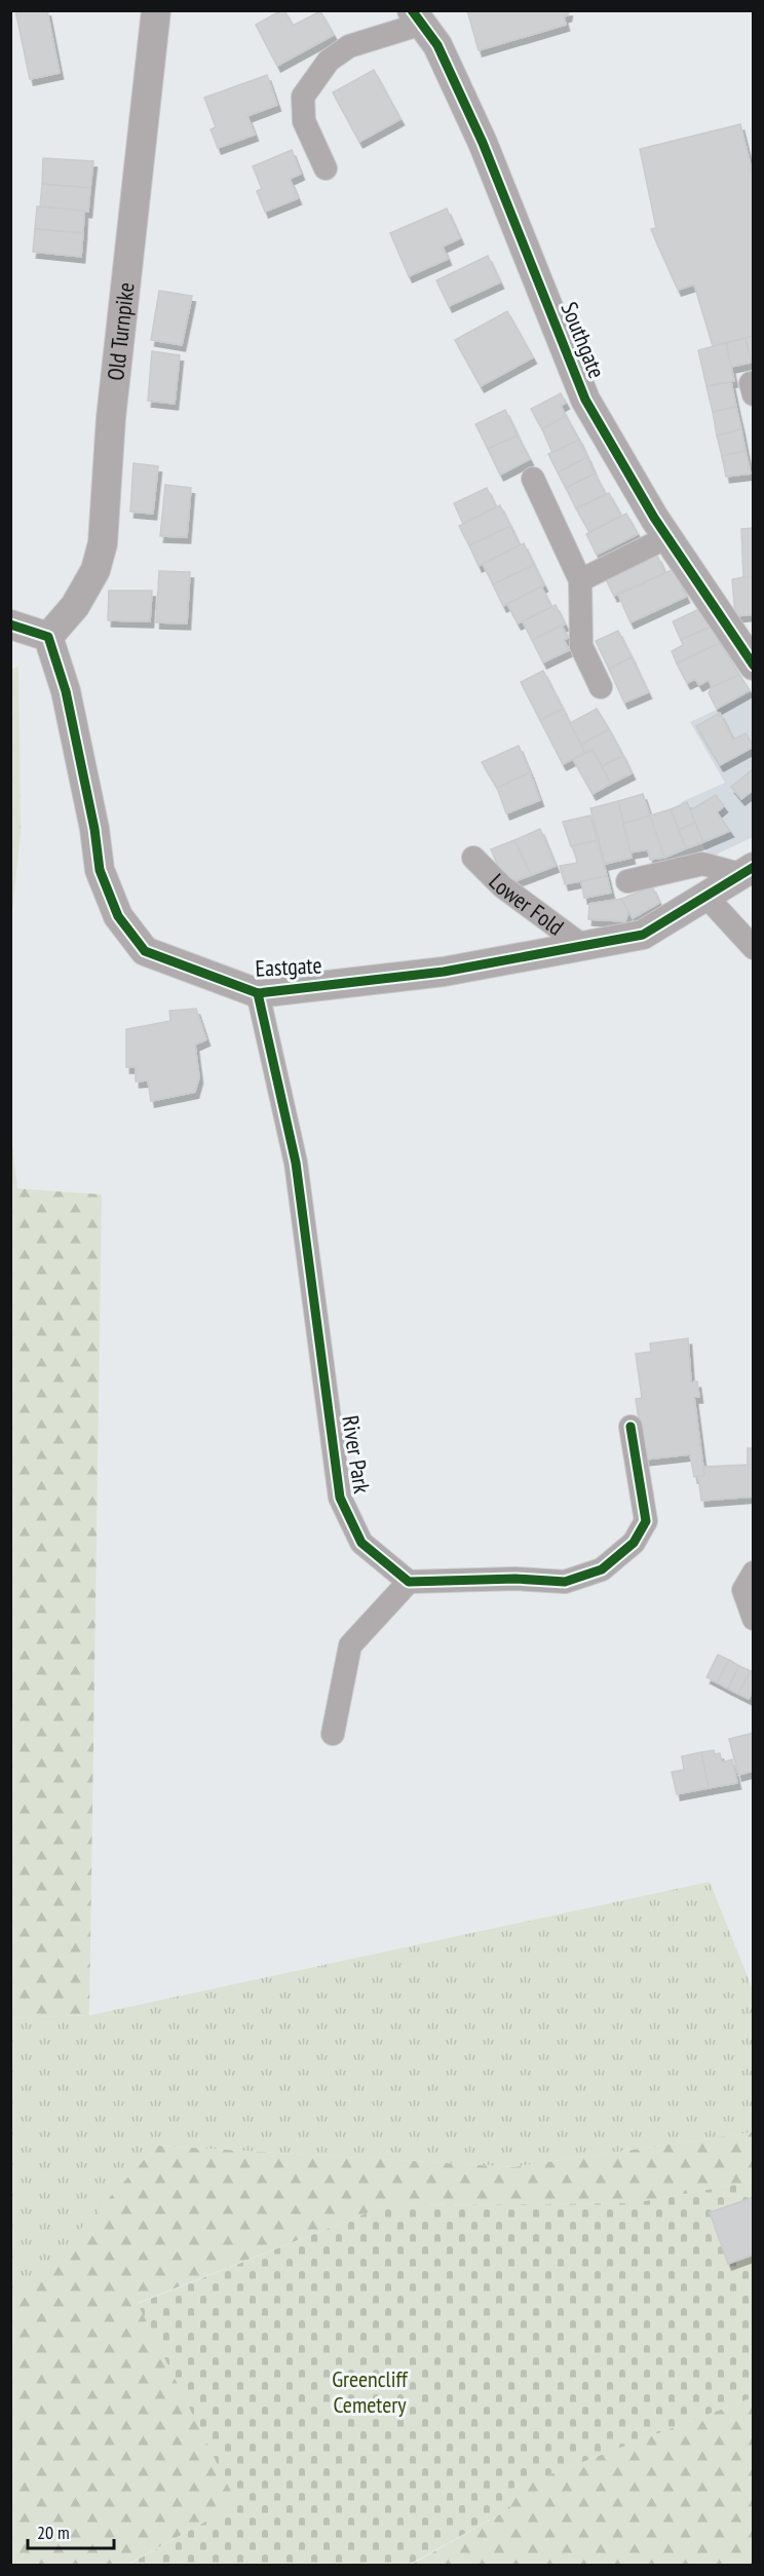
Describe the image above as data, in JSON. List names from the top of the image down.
{
  "streets": {
    "street": [
      "Old Turnpike",
      "Southgate",
      "Lower Fold",
      "Eastgate",
      "River Park"
    ]
  },
  "crossings": [
    ["Old Turnpike", "Eastgate"],
    ["Lower Fold", "Eastgate"],
    ["Eastgate", "River Park"]
  ],
  "parks": ["Greencliff Cemetery"],
  "scale_bar": "20 m"
}
